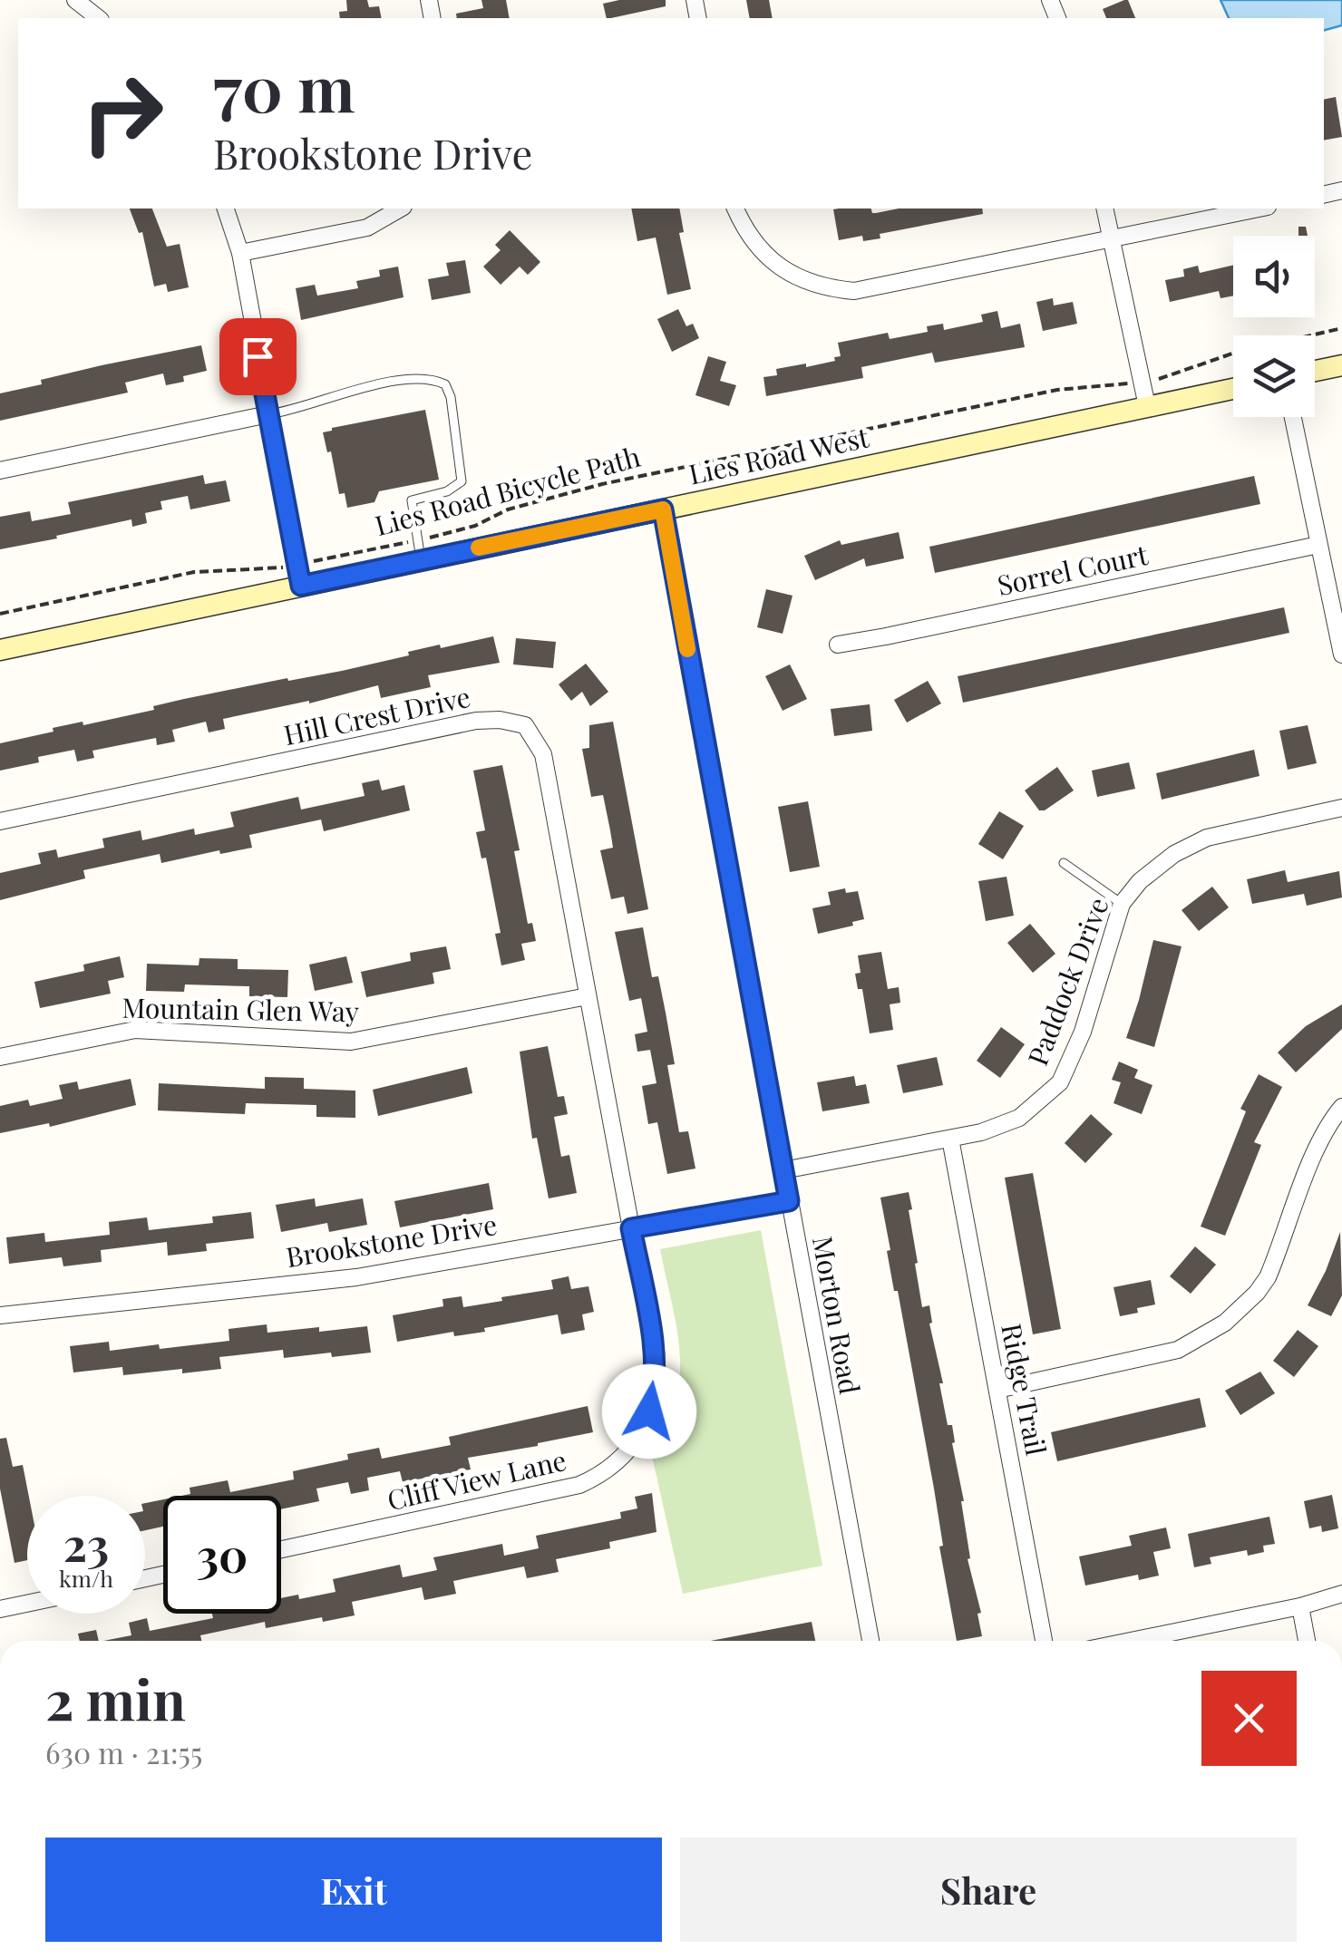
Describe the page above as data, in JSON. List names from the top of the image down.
{
  "streets": {
    "street": [
      "Lies Road West",
      "Sorrel Court",
      "Hill Crest Drive",
      "Paddock Drive",
      "Mountain Glen Way",
      "Brookstone Drive",
      "Morton Road",
      "Ridge Trail",
      "Cliff View Lane"
    ],
    "path": ["Lies Road Bicycle Path"]
  },
  "crossings": [
    ["Lies Road West", "Lies Road Bicycle Path"],
    ["Lies Road West", "Morton Road"],
    ["Hill Crest Drive", "Mountain Glen Way"],
    ["Hill Crest Drive", "Brookstone Drive"],
    ["Hill Crest Drive", "Cliff View Lane"],
    ["Paddock Drive", "Morton Road"],
    ["Paddock Drive", "Ridge Trail"],
    ["Brookstone Drive", "Morton Road"],
    ["Brookstone Drive", "Cliff View Lane"]
  ],
  "page": {
    "turn": ["70 m", "Brookstone Drive"],
    "speed": "23 km/h",
    "limit": "30",
    "heading": ["2 min", "630 m · 21:55"],
    "buttons": ["Exit", "Share"]
  }
}
